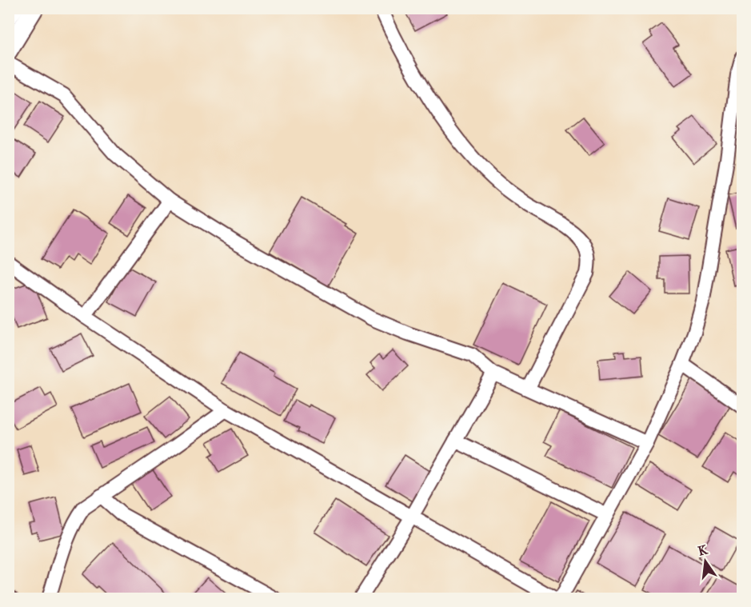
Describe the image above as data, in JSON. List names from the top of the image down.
{
  "north": "top"
}
